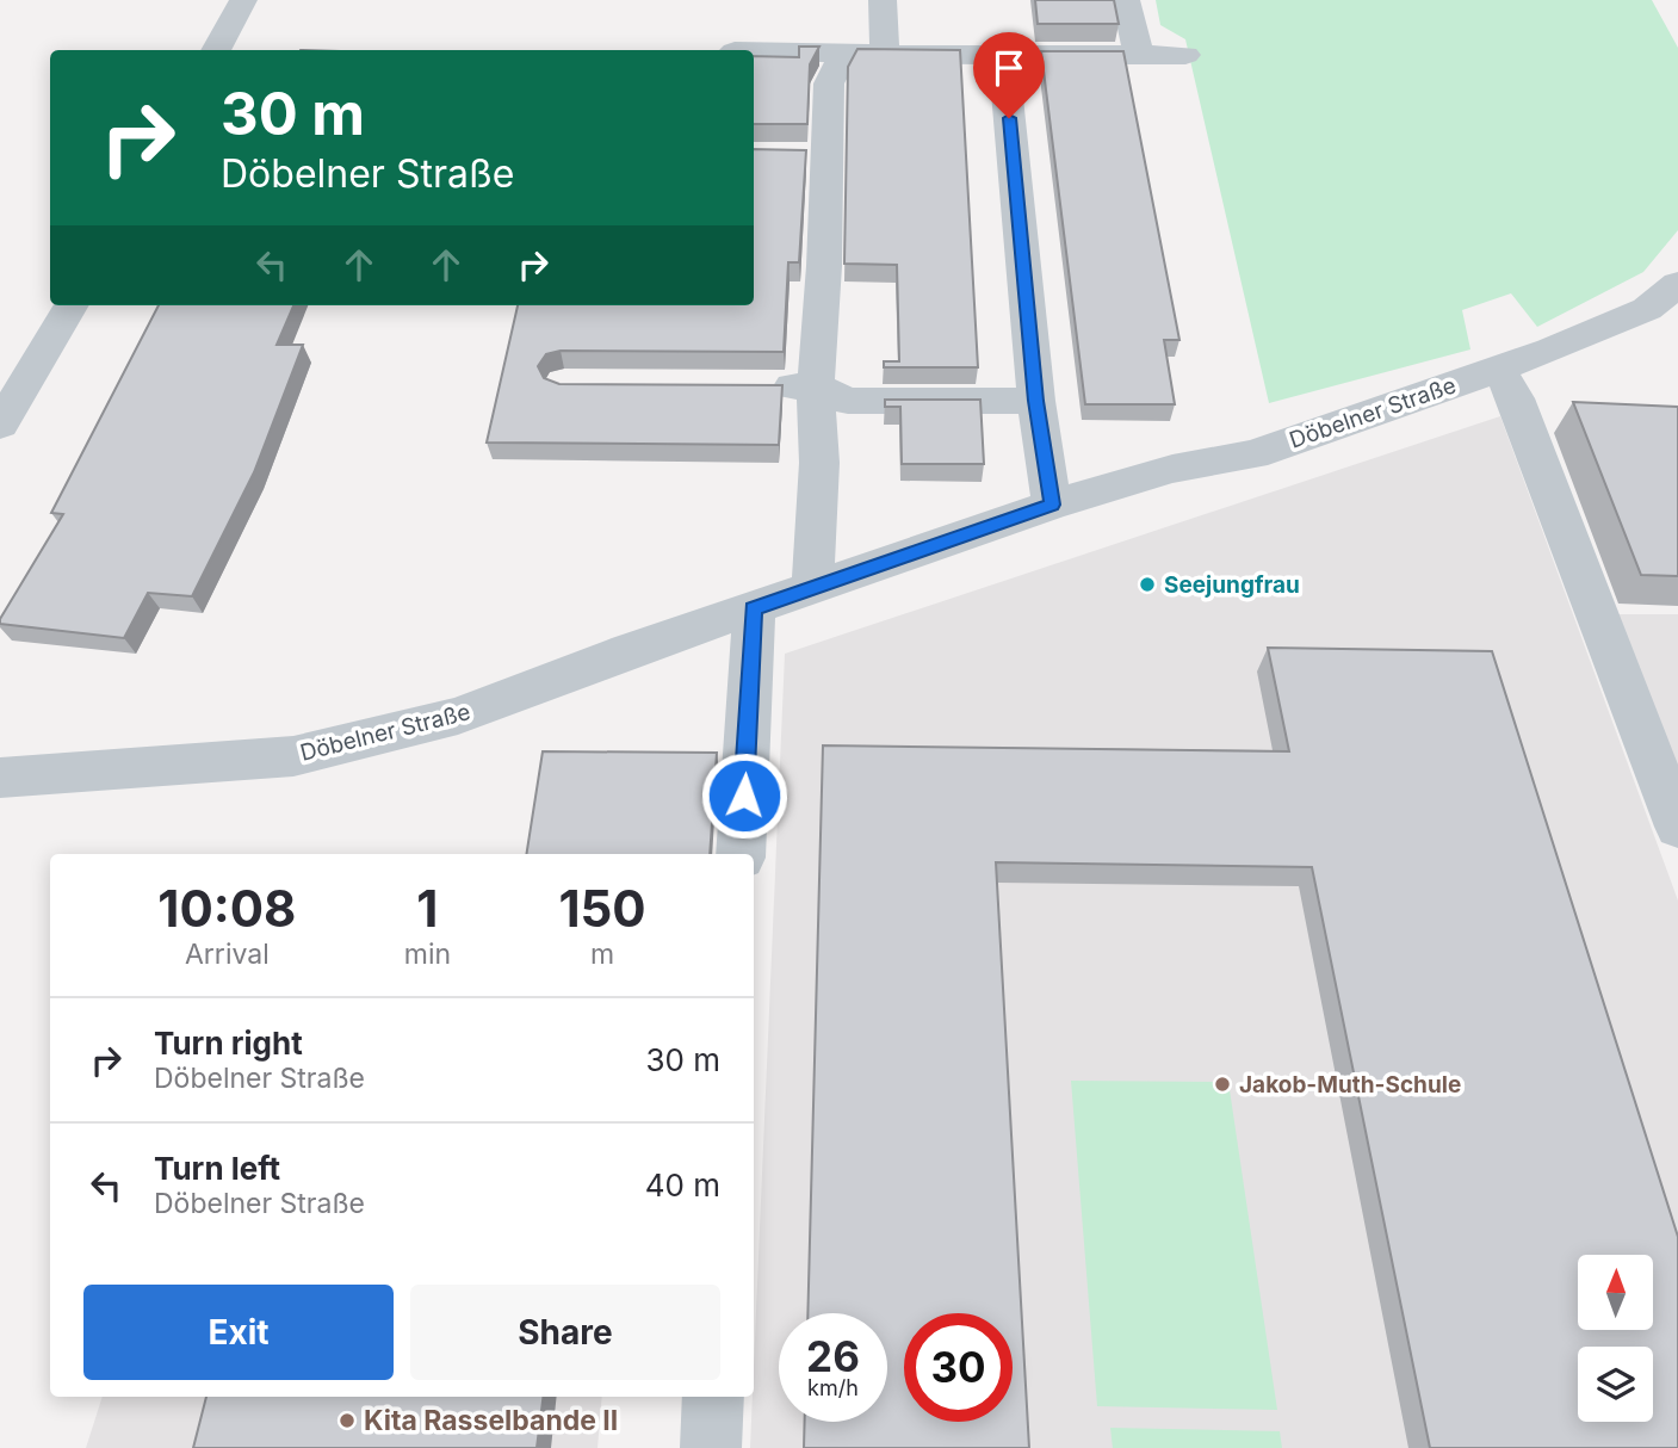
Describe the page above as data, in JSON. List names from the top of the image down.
{
  "streets": {
    "street": ["Döbelner Straße"]
  },
  "places": ["Seejungfrau", "Jakob-Muth-Schule", "Kita Rasselbande II"],
  "north": "top",
  "page": {
    "turn": ["30 m", "Döbelner Straße"],
    "eta": [
      "10:08",
      "Arrival",
      "1",
      "min",
      "150",
      "m"
    ],
    "list": [
      {
        "name": "Turn right",
        "note": "Döbelner Straße",
        "value": "30 m"
      },
      {
        "name": "Turn left",
        "note": "Döbelner Straße",
        "value": "40 m"
      }
    ],
    "buttons": ["Exit", "Share"],
    "speed": "26 km/h",
    "limit": "30"
  }
}
